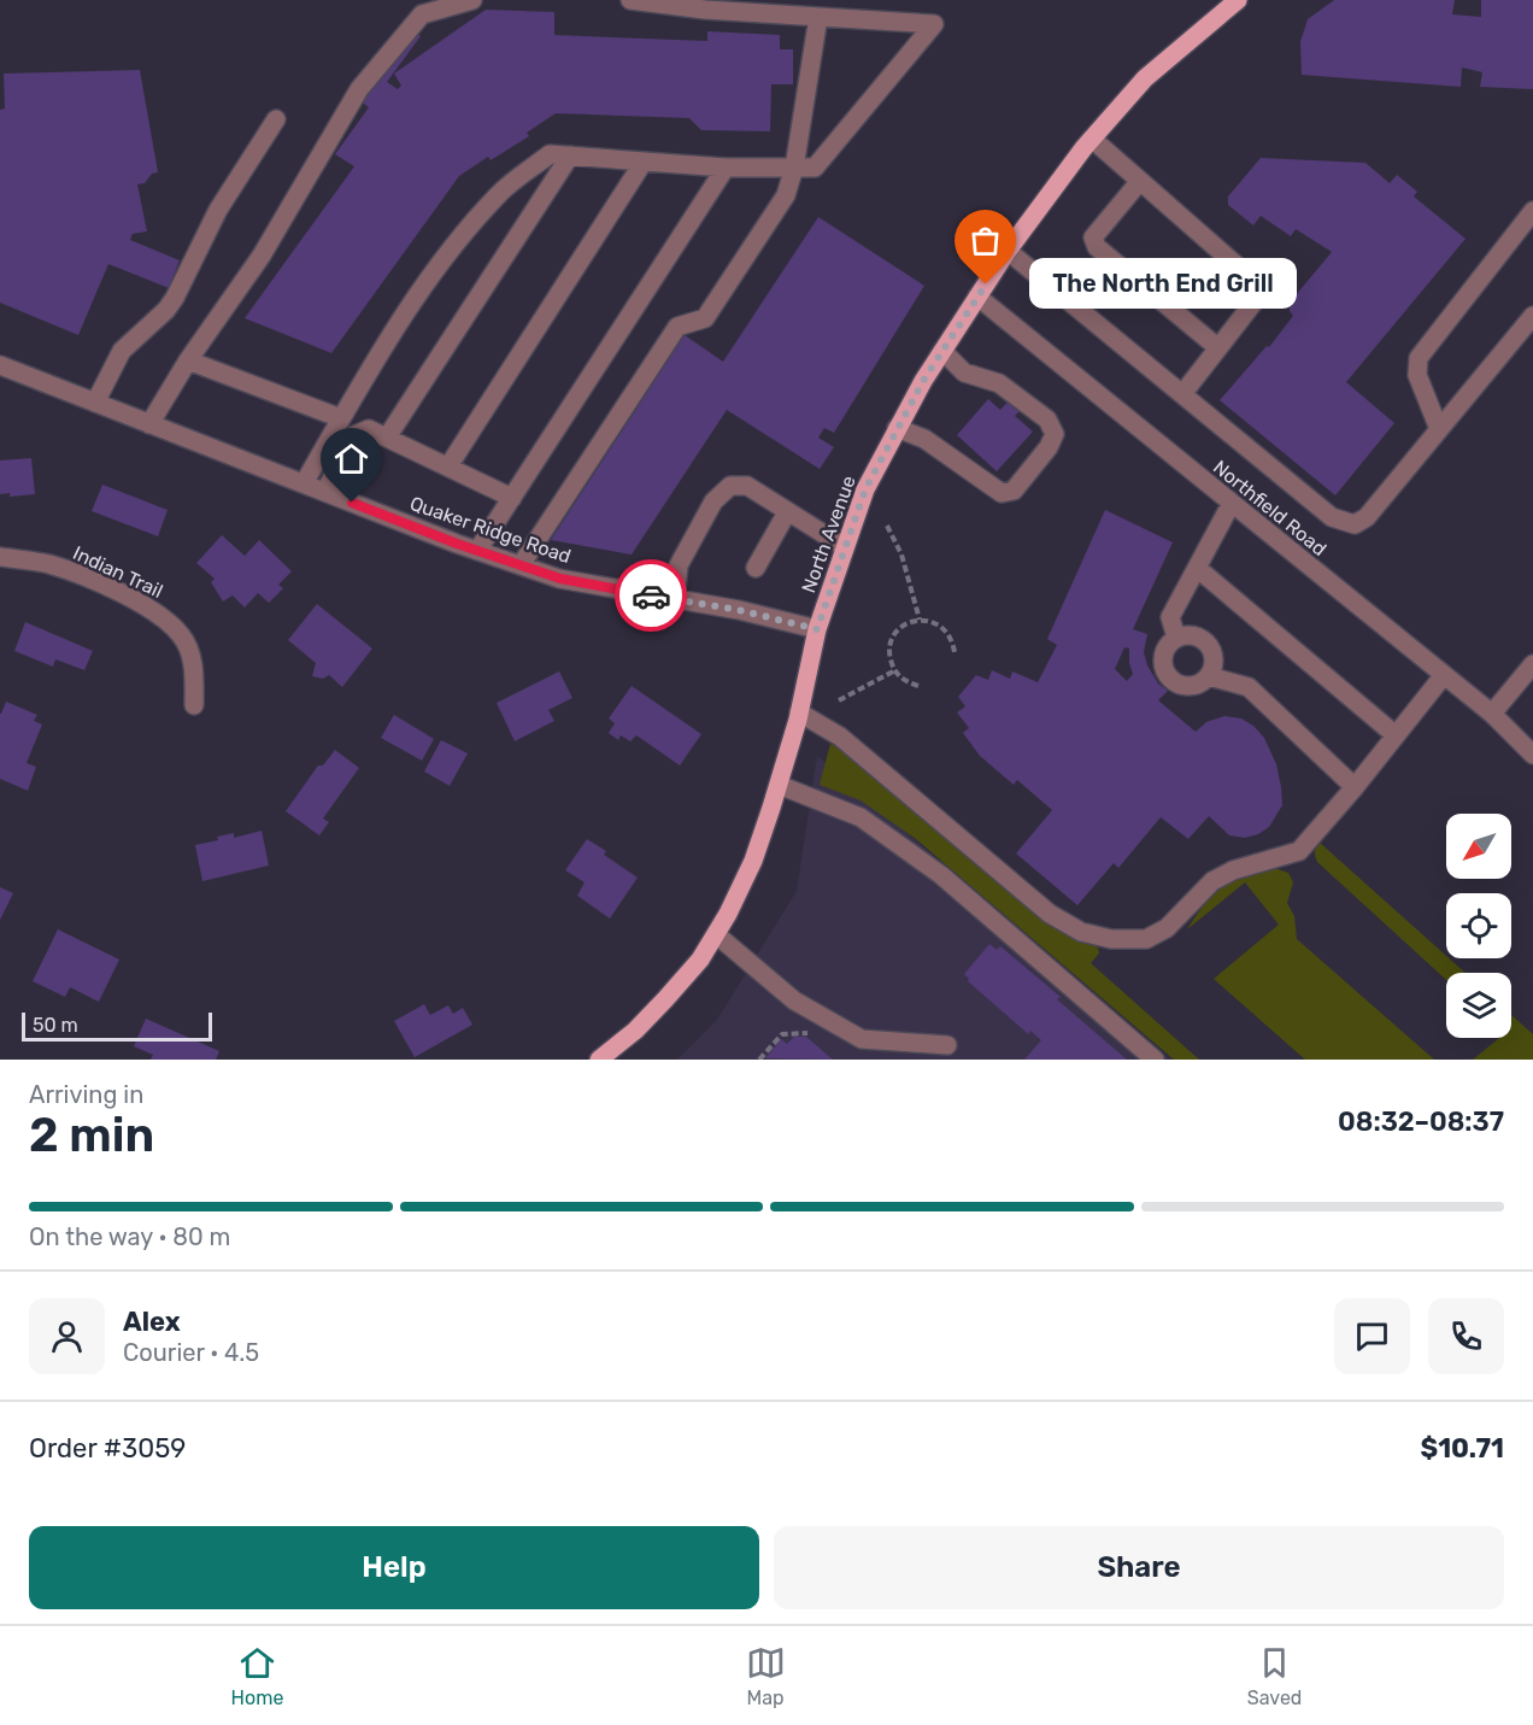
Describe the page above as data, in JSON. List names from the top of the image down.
{
  "streets": {
    "main road": ["North Avenue"],
    "street": ["Northfield Road", "Quaker Ridge Road", "Indian Trail"]
  },
  "crossings": [
    ["Northfield Road", "North Avenue"],
    ["Quaker Ridge Road", "North Avenue"]
  ],
  "places": ["The North End Grill"],
  "scale_bar": "50 m",
  "north": "bottom left",
  "page": {
    "bubble": "The North End Grill",
    "scale": "50 m",
    "heading": ["2 min", "Arriving in", "08:32–08:37"],
    "panel": [
      "Alex",
      "Courier · 4.5",
      "Order #3059",
      "$10.71"
    ],
    "bar": "On the way · 80 m",
    "buttons": ["Help", "Share"],
    "tabs": ["Home", "Map", "Saved"]
  }
}
